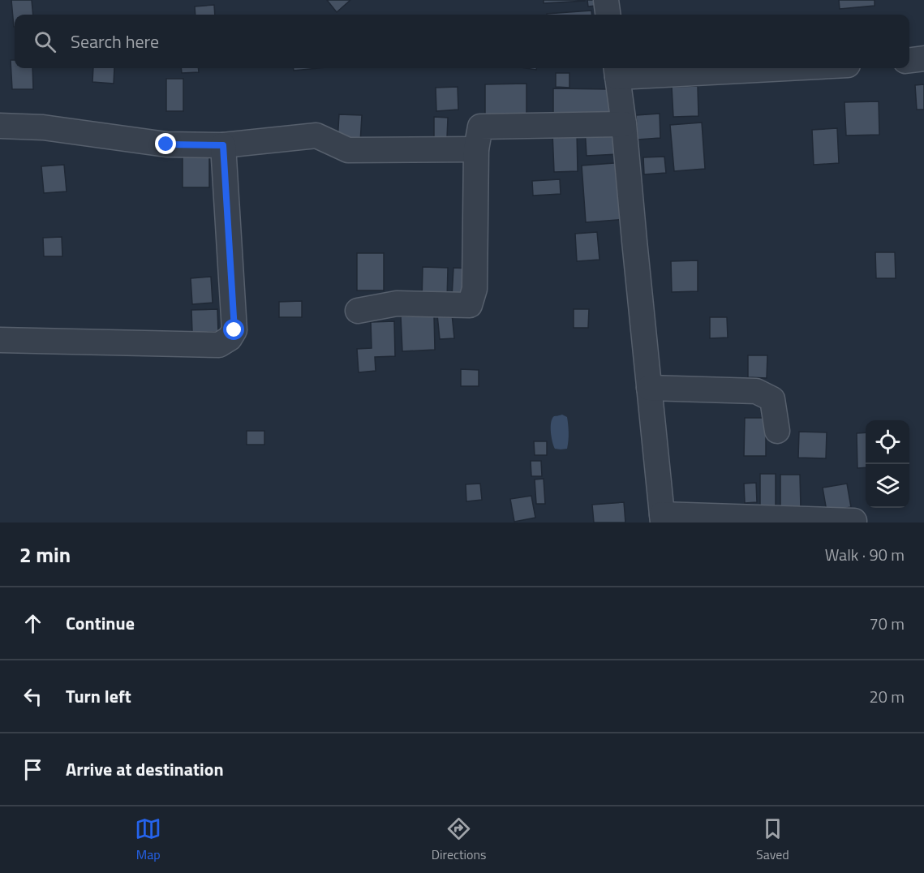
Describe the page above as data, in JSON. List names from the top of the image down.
{
  "page": {
    "search": "Search here",
    "heading": ["2 min", "Walk · 90 m"],
    "list": [
      ["Continue", "70 m"],
      ["Turn left", "20 m"],
      "Arrive at destination"
    ],
    "nav": ["Map", "Directions", "Saved"]
  }
}
